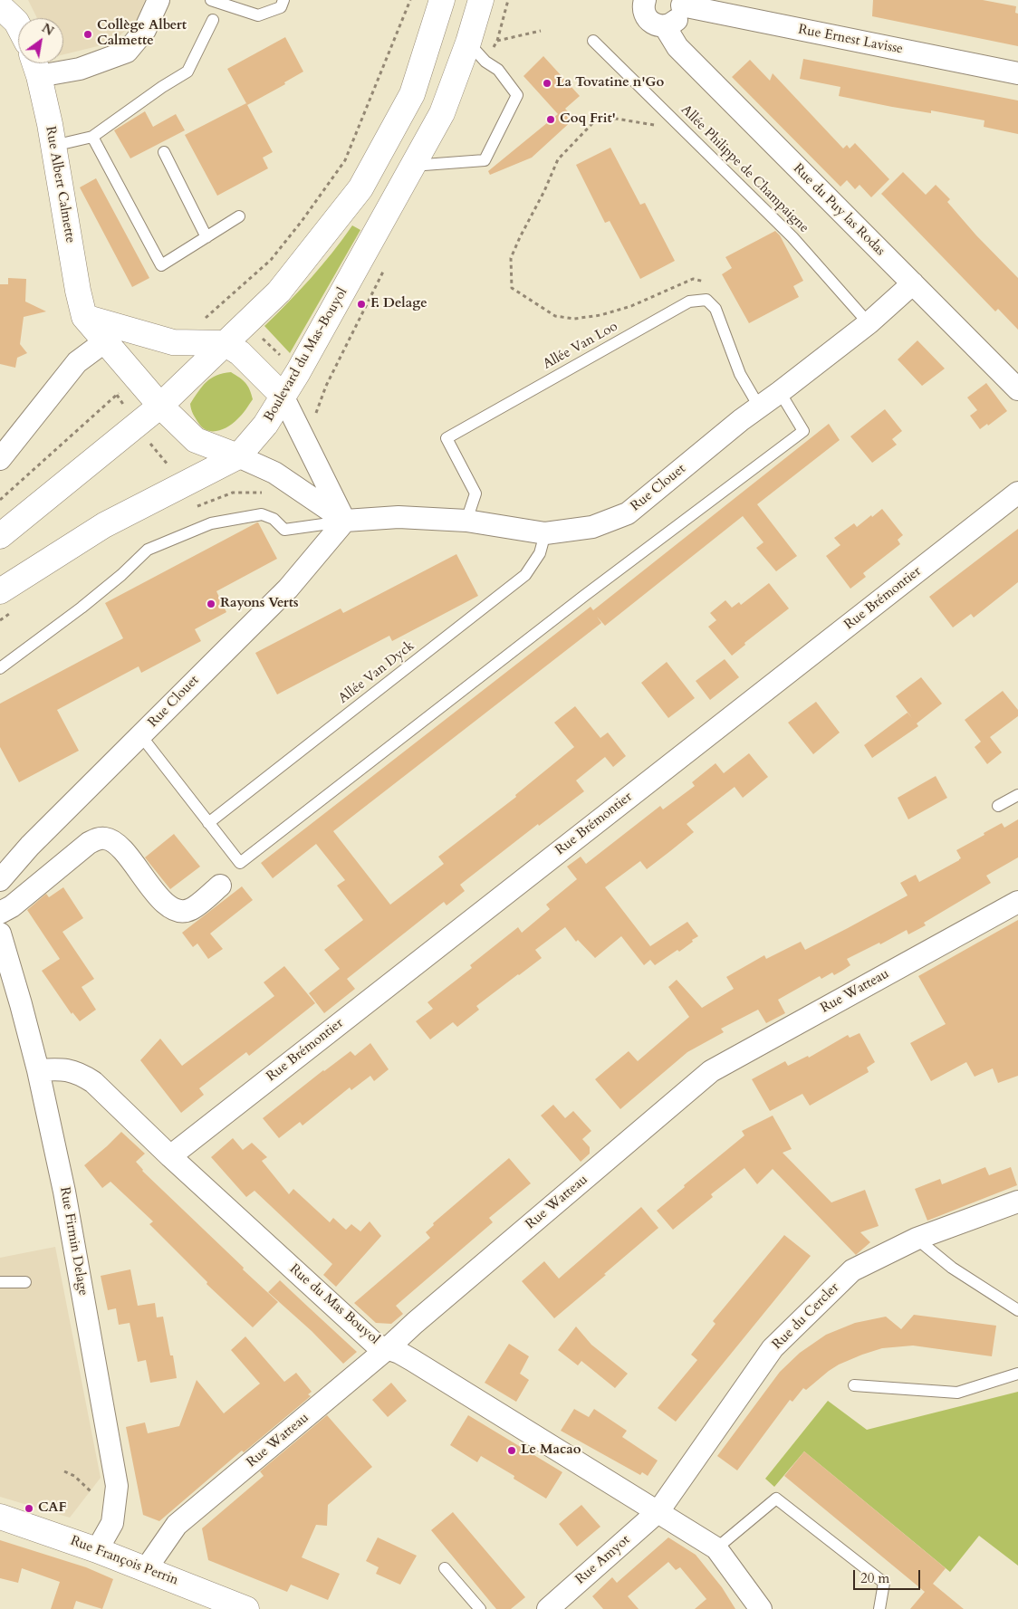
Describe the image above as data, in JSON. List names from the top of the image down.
{
  "streets": {
    "main road": ["Rue Albert Calmette", "Boulevard du Mas-Bouyol", "Rue François Perrin"],
    "street": [
      "Rue Ernest Lavisse",
      "Rue du Puy las Rodas",
      "Rue Clouet",
      "Rue Brémontier",
      "Rue Watteau",
      "Rue Firmin Delage",
      "Rue du Mas Bouyol",
      "Rue du Cercler",
      "Rue Amyot"
    ],
    "lane": ["Allée Philippe de Champaigne", "Allée Van Loo", "Allée Van Dyck"]
  },
  "crossings": [
    ["Allée Philippe de Champaigne", "Rue Clouet"],
    ["Rue Albert Calmette", "Boulevard du Mas-Bouyol"],
    ["Rue du Puy las Rodas", "Rue Clouet"],
    ["Allée Van Loo", "Rue Clouet"],
    ["Rue Clouet", "Allée Van Dyck"],
    ["Rue Brémontier", "Rue du Mas Bouyol"],
    ["Rue Watteau", "Rue du Mas Bouyol"],
    ["Rue Watteau", "Rue François Perrin"],
    ["Rue Firmin Delage", "Rue du Mas Bouyol"],
    ["Rue Firmin Delage", "Rue François Perrin"],
    ["Rue du Mas Bouyol", "Rue du Cercler"],
    ["Rue du Mas Bouyol", "Rue Amyot"],
    ["Rue du Cercler", "Rue Amyot"]
  ],
  "places": [
    "Collège Albert Calmette",
    "La Tovatine n'Go",
    "Coq Frit'",
    "F. Delage",
    "Rayons Verts",
    "Le Macao",
    "CAF"
  ],
  "scale_bar": "20 m",
  "north": "top right"
}
